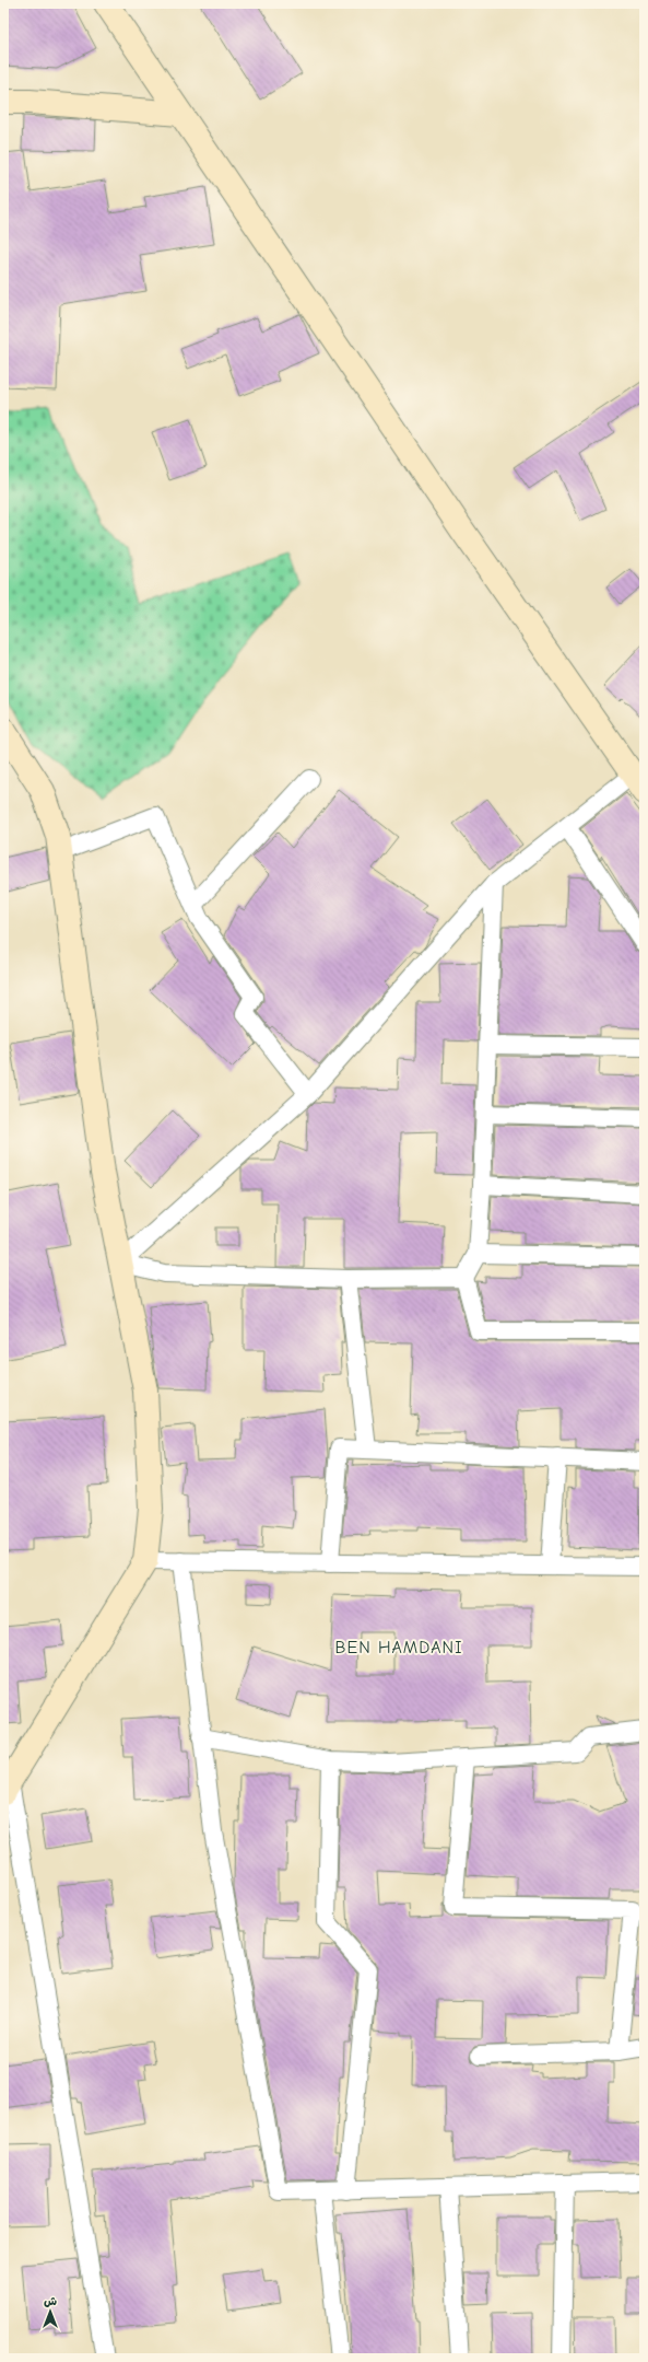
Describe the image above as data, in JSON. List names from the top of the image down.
{
  "districts": ["BEN HAMDANI"],
  "north": "top"
}
